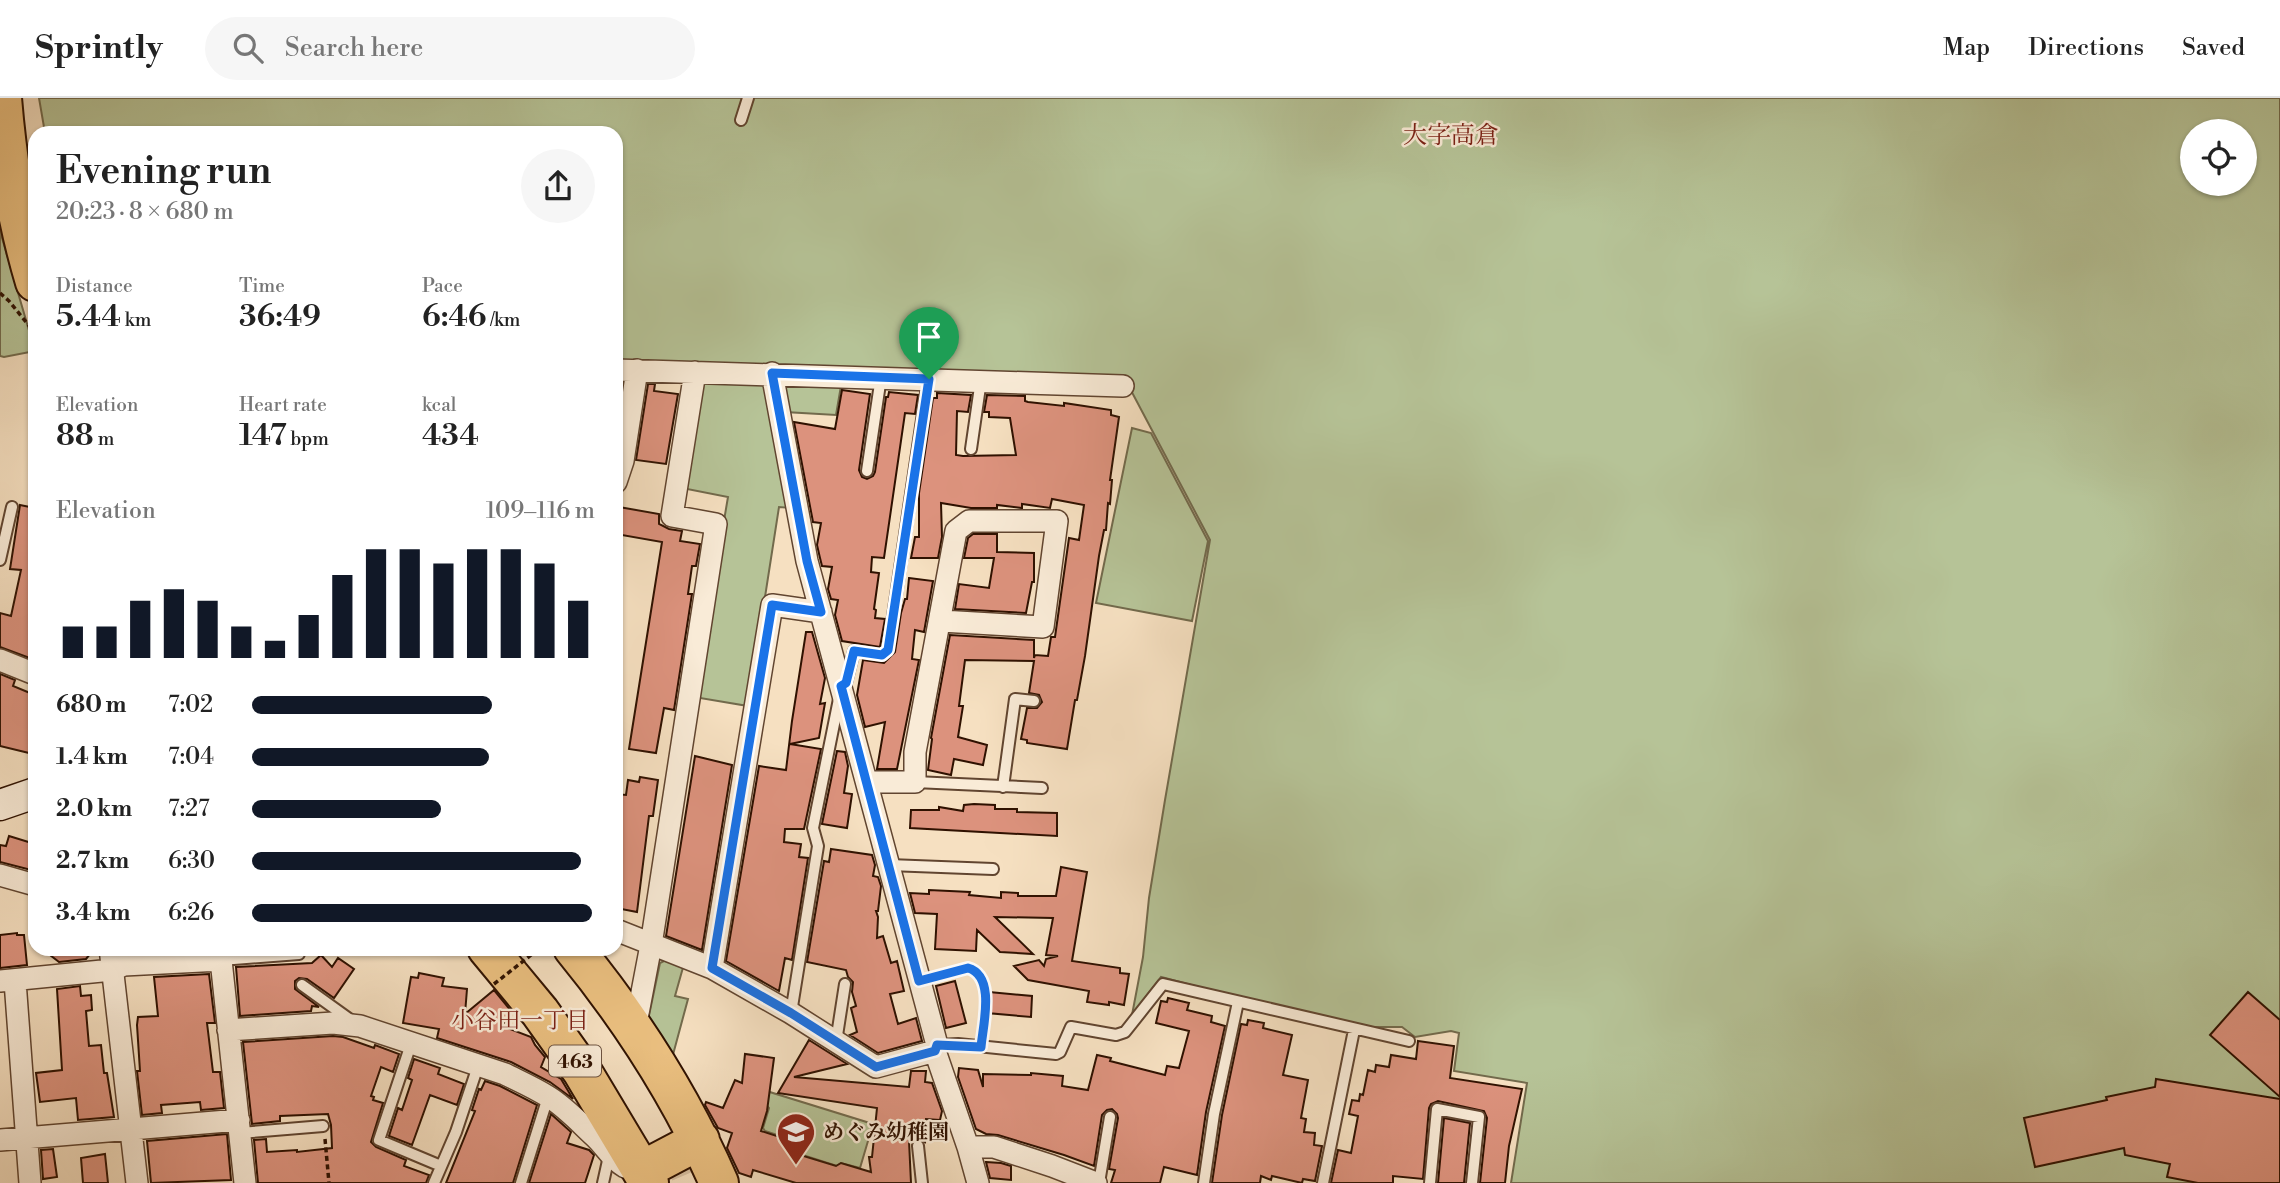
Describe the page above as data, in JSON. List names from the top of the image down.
{
  "streets": {
    "highway": ["463"]
  },
  "districts": ["大字高倉", "小谷田一丁目"],
  "places": {
    "school or university": ["めぐみ幼稚園"]
  },
  "page": {
    "header": "Sprintly",
    "search": "Search here",
    "nav": ["Map", "Directions", "Saved"],
    "heading": ["Evening run", "20:23 · 8 × 680 m"],
    "stats": [
      ["Distance", "5.44 km"],
      ["Time", "36:49"],
      ["Pace", "6:46 /km"],
      ["Elevation", "88 m"],
      ["Heart rate", "147 bpm"],
      ["kcal", "434"]
    ],
    "chart": ["Elevation", "109–116 m"],
    "list": [
      {
        "name": "680 m",
        "note": "7:02"
      },
      {
        "name": "1.4 km",
        "note": "7:04"
      },
      {
        "name": "2.0 km",
        "note": "7:27"
      },
      {
        "name": "2.7 km",
        "note": "6:30"
      },
      {
        "name": "3.4 km",
        "note": "6:26"
      }
    ]
  }
}
